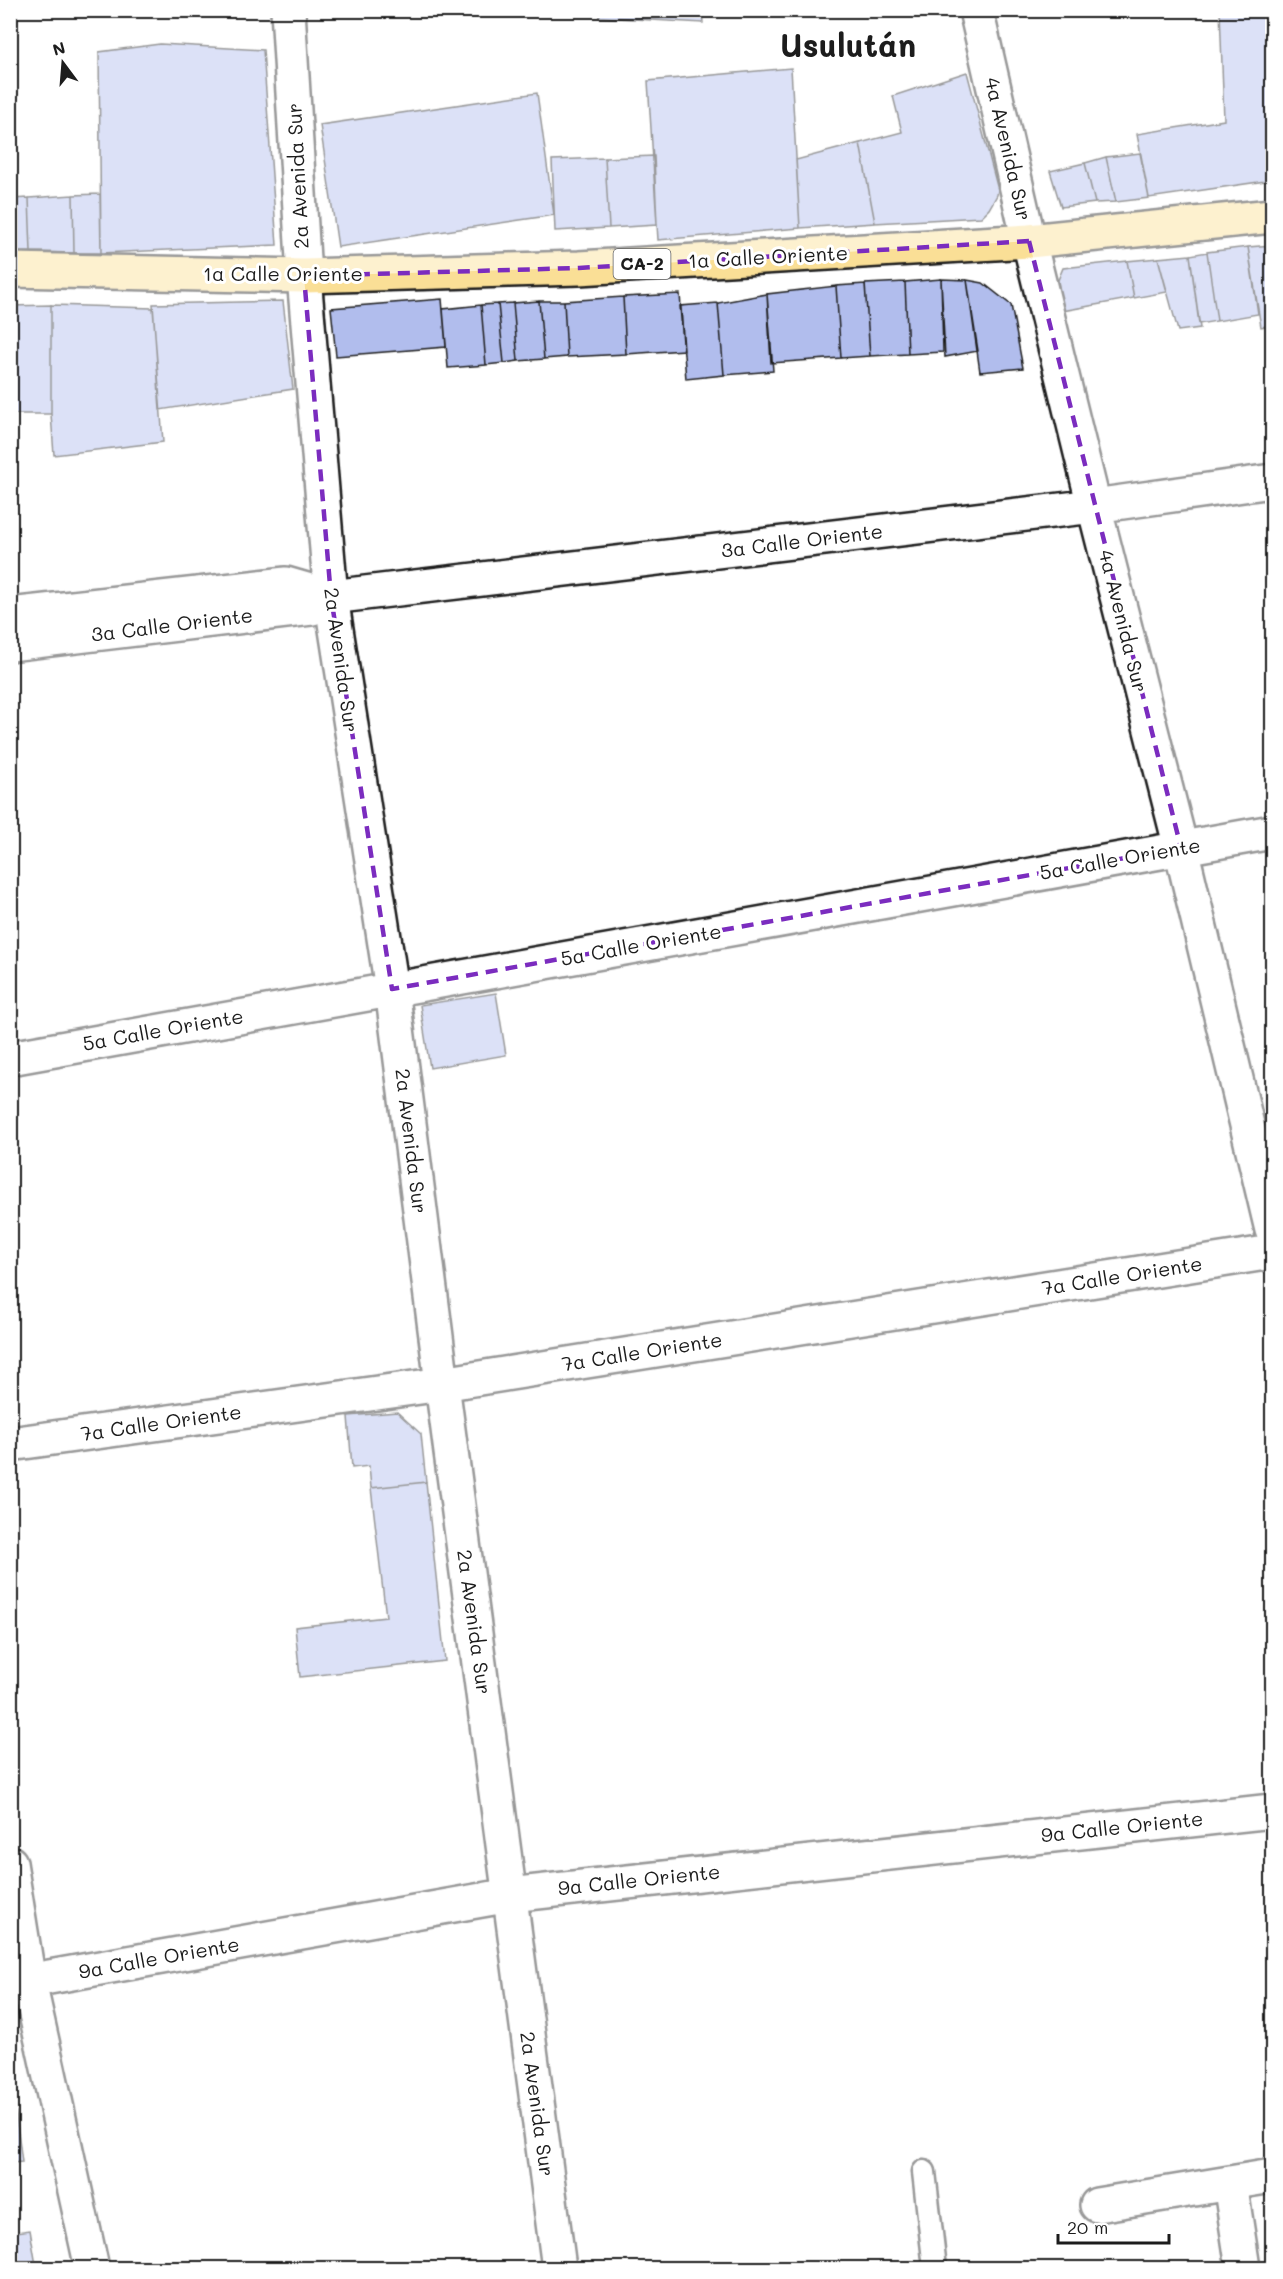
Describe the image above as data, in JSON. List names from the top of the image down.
{
  "streets": {
    "main road": ["1a Calle Oriente", "CA-2"],
    "street": [
      "4a Avenida Sur",
      "2a Avenida Sur",
      "3a Calle Oriente",
      "5a Calle Oriente",
      "7a Calle Oriente",
      "9a Calle Oriente"
    ]
  },
  "crossings": [
    ["4a Avenida Sur", "1a Calle Oriente"],
    ["4a Avenida Sur", "3a Calle Oriente"],
    ["4a Avenida Sur", "5a Calle Oriente"],
    ["2a Avenida Sur", "1a Calle Oriente"],
    ["2a Avenida Sur", "3a Calle Oriente"],
    ["2a Avenida Sur", "5a Calle Oriente"],
    ["2a Avenida Sur", "7a Calle Oriente"],
    ["2a Avenida Sur", "9a Calle Oriente"]
  ],
  "districts": ["Usulután"],
  "scale_bar": "20 m",
  "north": "top"
}
